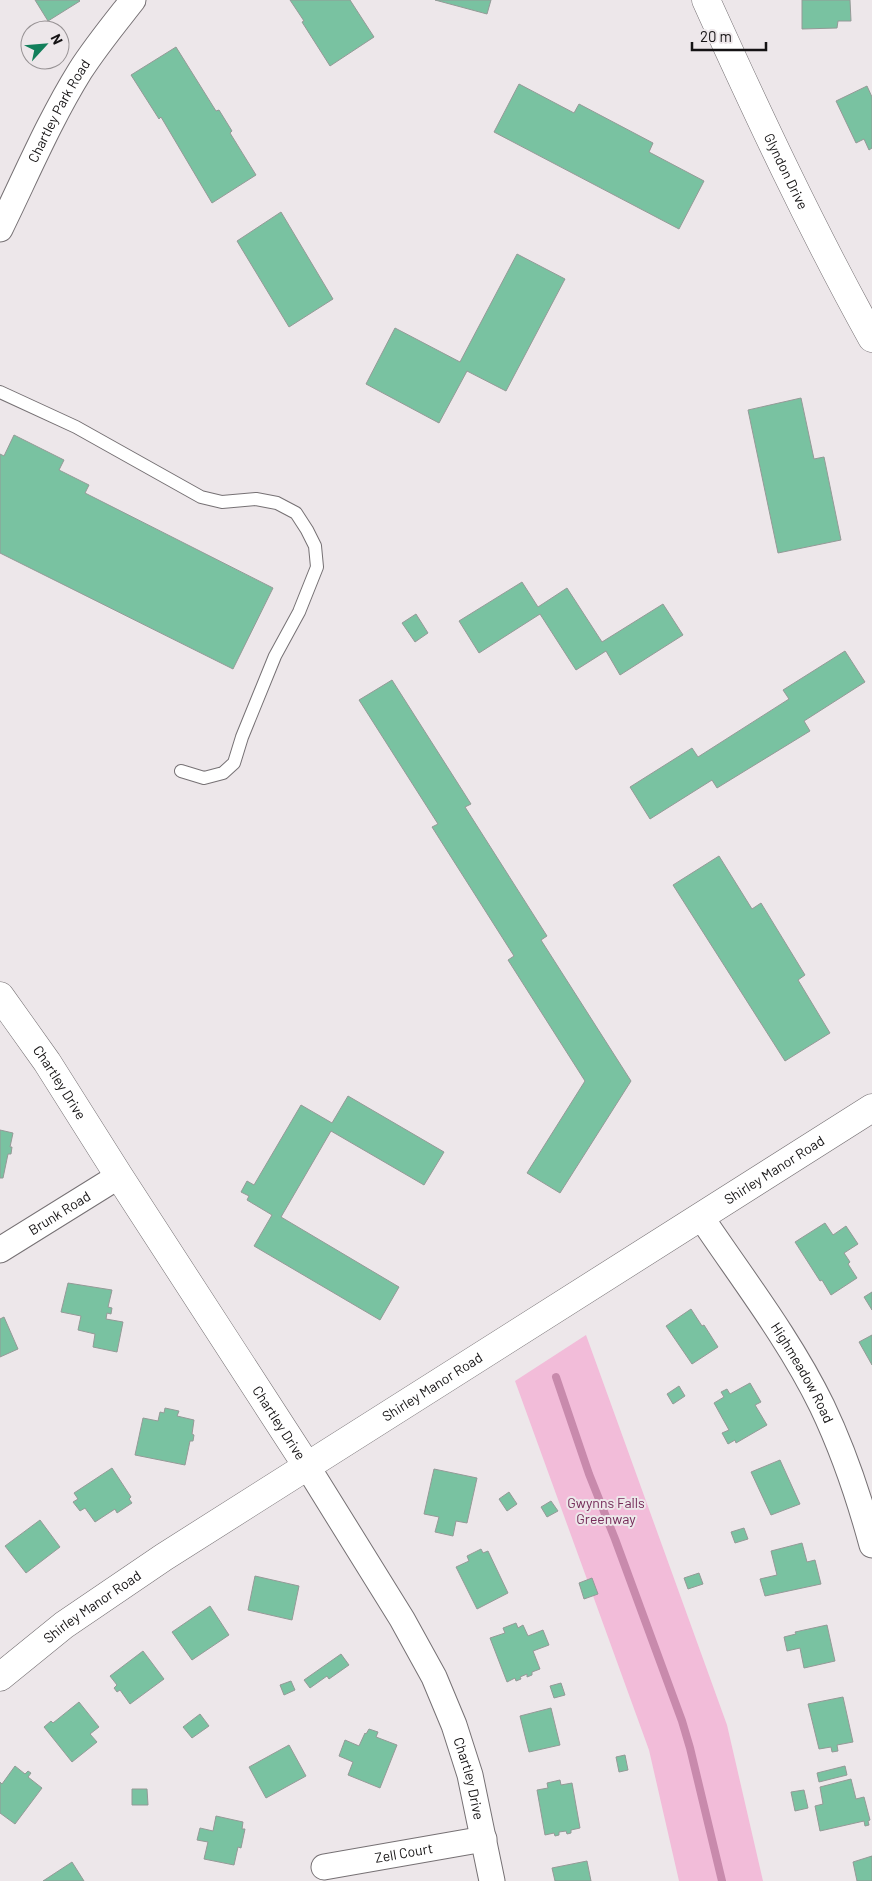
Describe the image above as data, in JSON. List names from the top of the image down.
{
  "streets": {
    "street": [
      "Chartley Park Road",
      "Glyndon Drive",
      "Chartley Drive",
      "Shirley Manor Road",
      "Brunk Road",
      "Highmeadow Road",
      "Zell Court"
    ]
  },
  "crossings": [
    ["Chartley Drive", "Shirley Manor Road"],
    ["Chartley Drive", "Brunk Road"],
    ["Chartley Drive", "Zell Court"],
    ["Shirley Manor Road", "Highmeadow Road"]
  ],
  "parks": ["Gwynns Falls Greenway"],
  "scale_bar": "20 m",
  "north": "top right"
}
